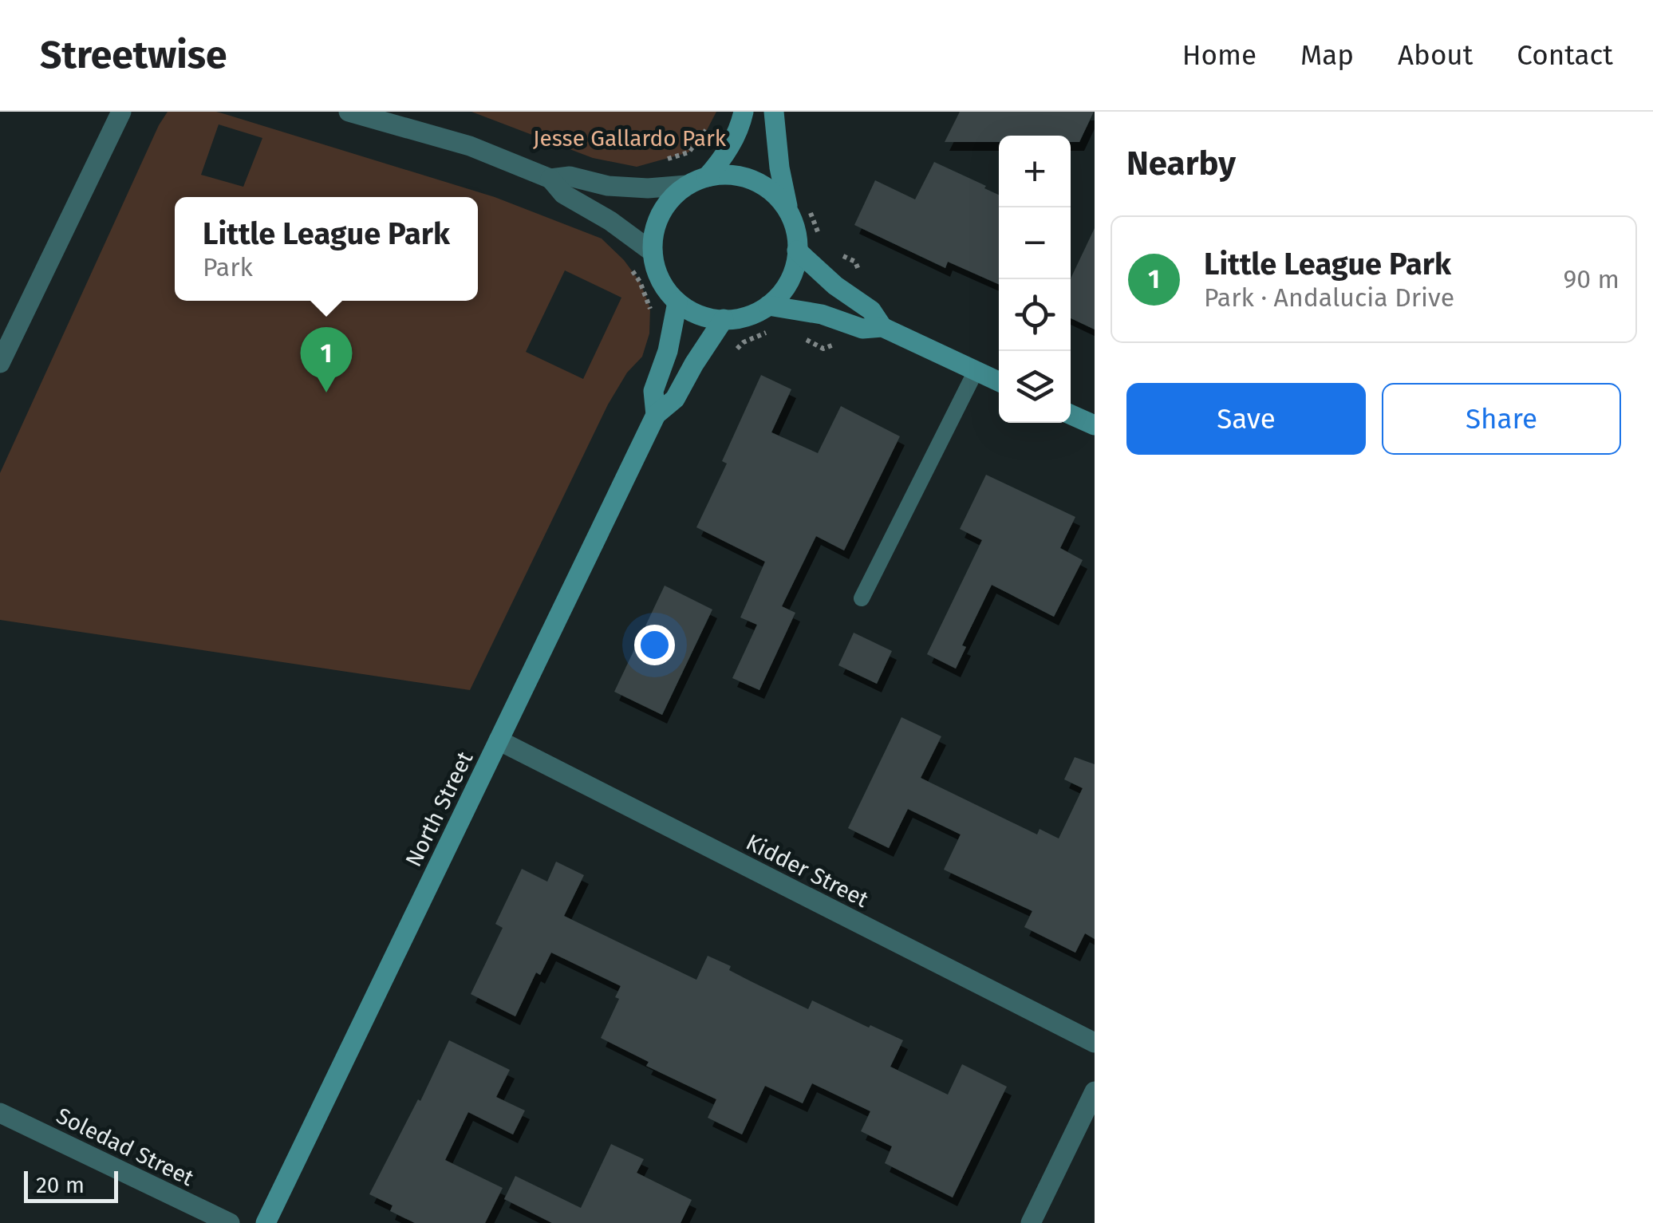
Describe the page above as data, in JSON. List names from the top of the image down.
{
  "streets": {
    "street": ["North Street", "Kidder Street", "Soledad Street"]
  },
  "crossings": [
    ["North Street", "Kidder Street"]
  ],
  "parks": ["Jesse Gallardo Park"],
  "scale_bar": "20 m",
  "page": {
    "header": "Streetwise",
    "nav": [
      "Home",
      "Map",
      "About",
      "Contact"
    ],
    "heading": "Nearby",
    "map_buttons": ["+", "−"],
    "popup": ["Little League Park", "Park"],
    "list": [
      {
        "mark": "1",
        "name": "Little League Park",
        "note": "Park · Andalucia Drive",
        "value": "90 m"
      }
    ],
    "pins": "1",
    "buttons": ["Save", "Share"],
    "scale": "20 m"
  }
}
